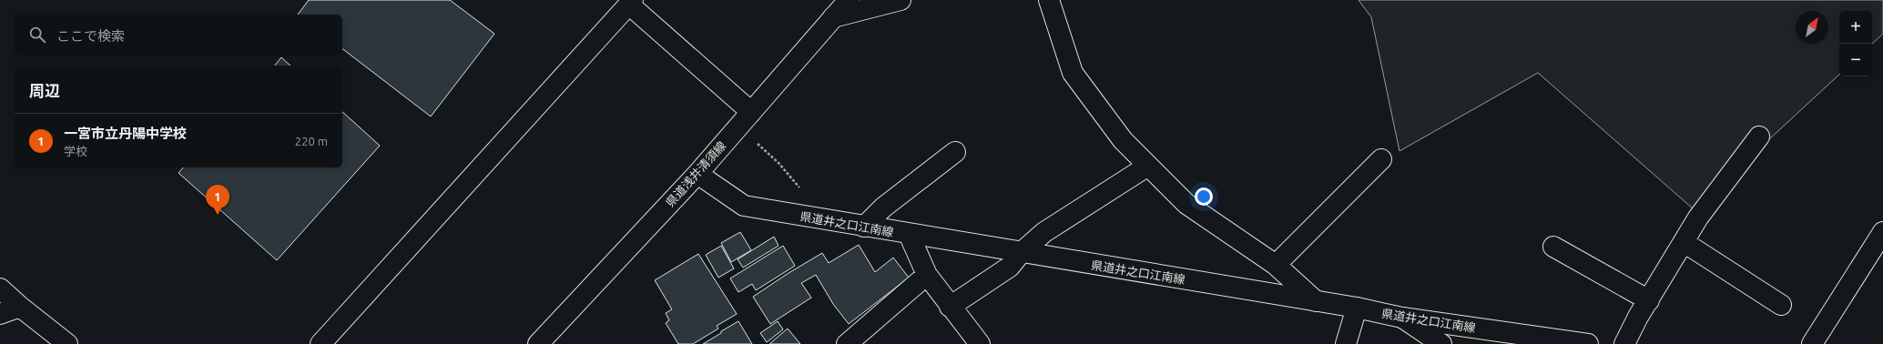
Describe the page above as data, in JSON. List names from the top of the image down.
{
  "streets": {
    "street": ["県道浅井清須線", "県道井之口江南線"]
  },
  "crossings": [
    ["県道浅井清須線", "県道井之口江南線"]
  ],
  "north": "top right",
  "page": {
    "map_buttons": ["+", "−"],
    "search": "ここで検索",
    "heading": "周辺",
    "list": [
      {
        "mark": "1",
        "name": "一宮市立丹陽中学校",
        "note": "学校",
        "value": "220 m"
      }
    ],
    "pins": "1"
  }
}
